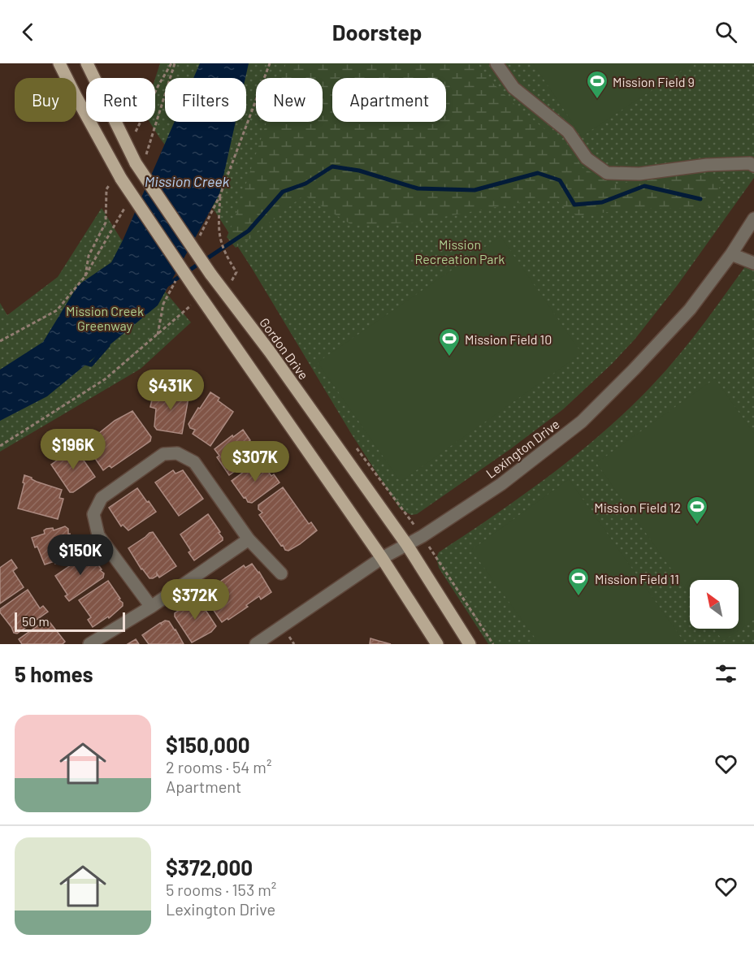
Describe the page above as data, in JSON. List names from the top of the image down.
{
  "streets": {
    "main road": ["Gordon Drive"],
    "street": ["Lexington Drive"]
  },
  "crossings": [
    ["Gordon Drive", "Lexington Drive"]
  ],
  "water": ["Mission Creek"],
  "parks": ["Mission Recreation Park", "Mission Creek Greenway"],
  "places": {
    "sports": [
      "Mission Field 9",
      "Mission Field 10",
      "Mission Field 12",
      "Mission Field 11"
    ]
  },
  "scale_bar": "50 m",
  "north": "top left",
  "page": {
    "header": "Doorstep",
    "chip": [
      "Buy",
      "Rent",
      "Filters",
      "New",
      "Apartment"
    ],
    "price": [
      "$431K",
      "$196K",
      "$307K",
      "$150K",
      "$372K"
    ],
    "scale": "50 m",
    "heading": "5 homes",
    "list": [
      {
        "name": "$150,000",
        "note": "2 rooms · 54 m² · Apartment"
      },
      {
        "name": "$372,000",
        "note": "5 rooms · 153 m² · Lexington Drive"
      }
    ]
  }
}
